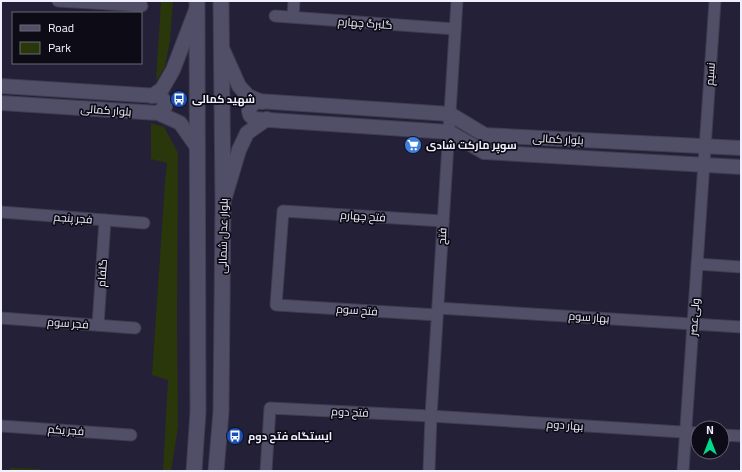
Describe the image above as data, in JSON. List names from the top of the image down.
{
  "streets": {
    "main road": ["بلوار عدل شمالی"],
    "street": [
      "گلبرگ چهارم",
      "نسیم",
      "بلوار کمالی",
      "فتح چهارم",
      "فجر پنجم",
      "فتح",
      "گلفام",
      "فتح سوم",
      "بهار سوم",
      "ولی‌عصر",
      "فجر سوم",
      "فتح دوم",
      "بهار دوم",
      "فجر یکم"
    ]
  },
  "crossings": [
    ["گلبرگ چهارم", "فتح"],
    ["نسیم", "بلوار کمالی"],
    ["نسیم", "ولی‌عصر"],
    ["بلوار کمالی", "بلوار عدل شمالی"],
    ["بلوار کمالی", "فتح"],
    ["بلوار کمالی", "ولی‌عصر"],
    ["فتح چهارم", "فتح"],
    ["فتح چهارم", "فتح سوم"],
    ["فجر پنجم", "گلفام"],
    ["فتح", "فتح سوم"],
    ["فتح", "بهار سوم"],
    ["فتح", "فتح دوم"],
    ["فتح", "بهار دوم"],
    ["گلفام", "فجر سوم"],
    ["فتح سوم", "بهار سوم"],
    ["بهار سوم", "ولی‌عصر"],
    ["ولی‌عصر", "بهار دوم"],
    ["فتح دوم", "بهار دوم"]
  ],
  "places": {
    "bus stop": ["شهید کمالی", "ایستگاه فتح دوم"],
    "supermarket": ["سوپر مارکت شادی"]
  },
  "legend": ["Road", "Park"],
  "north": "top"
}
